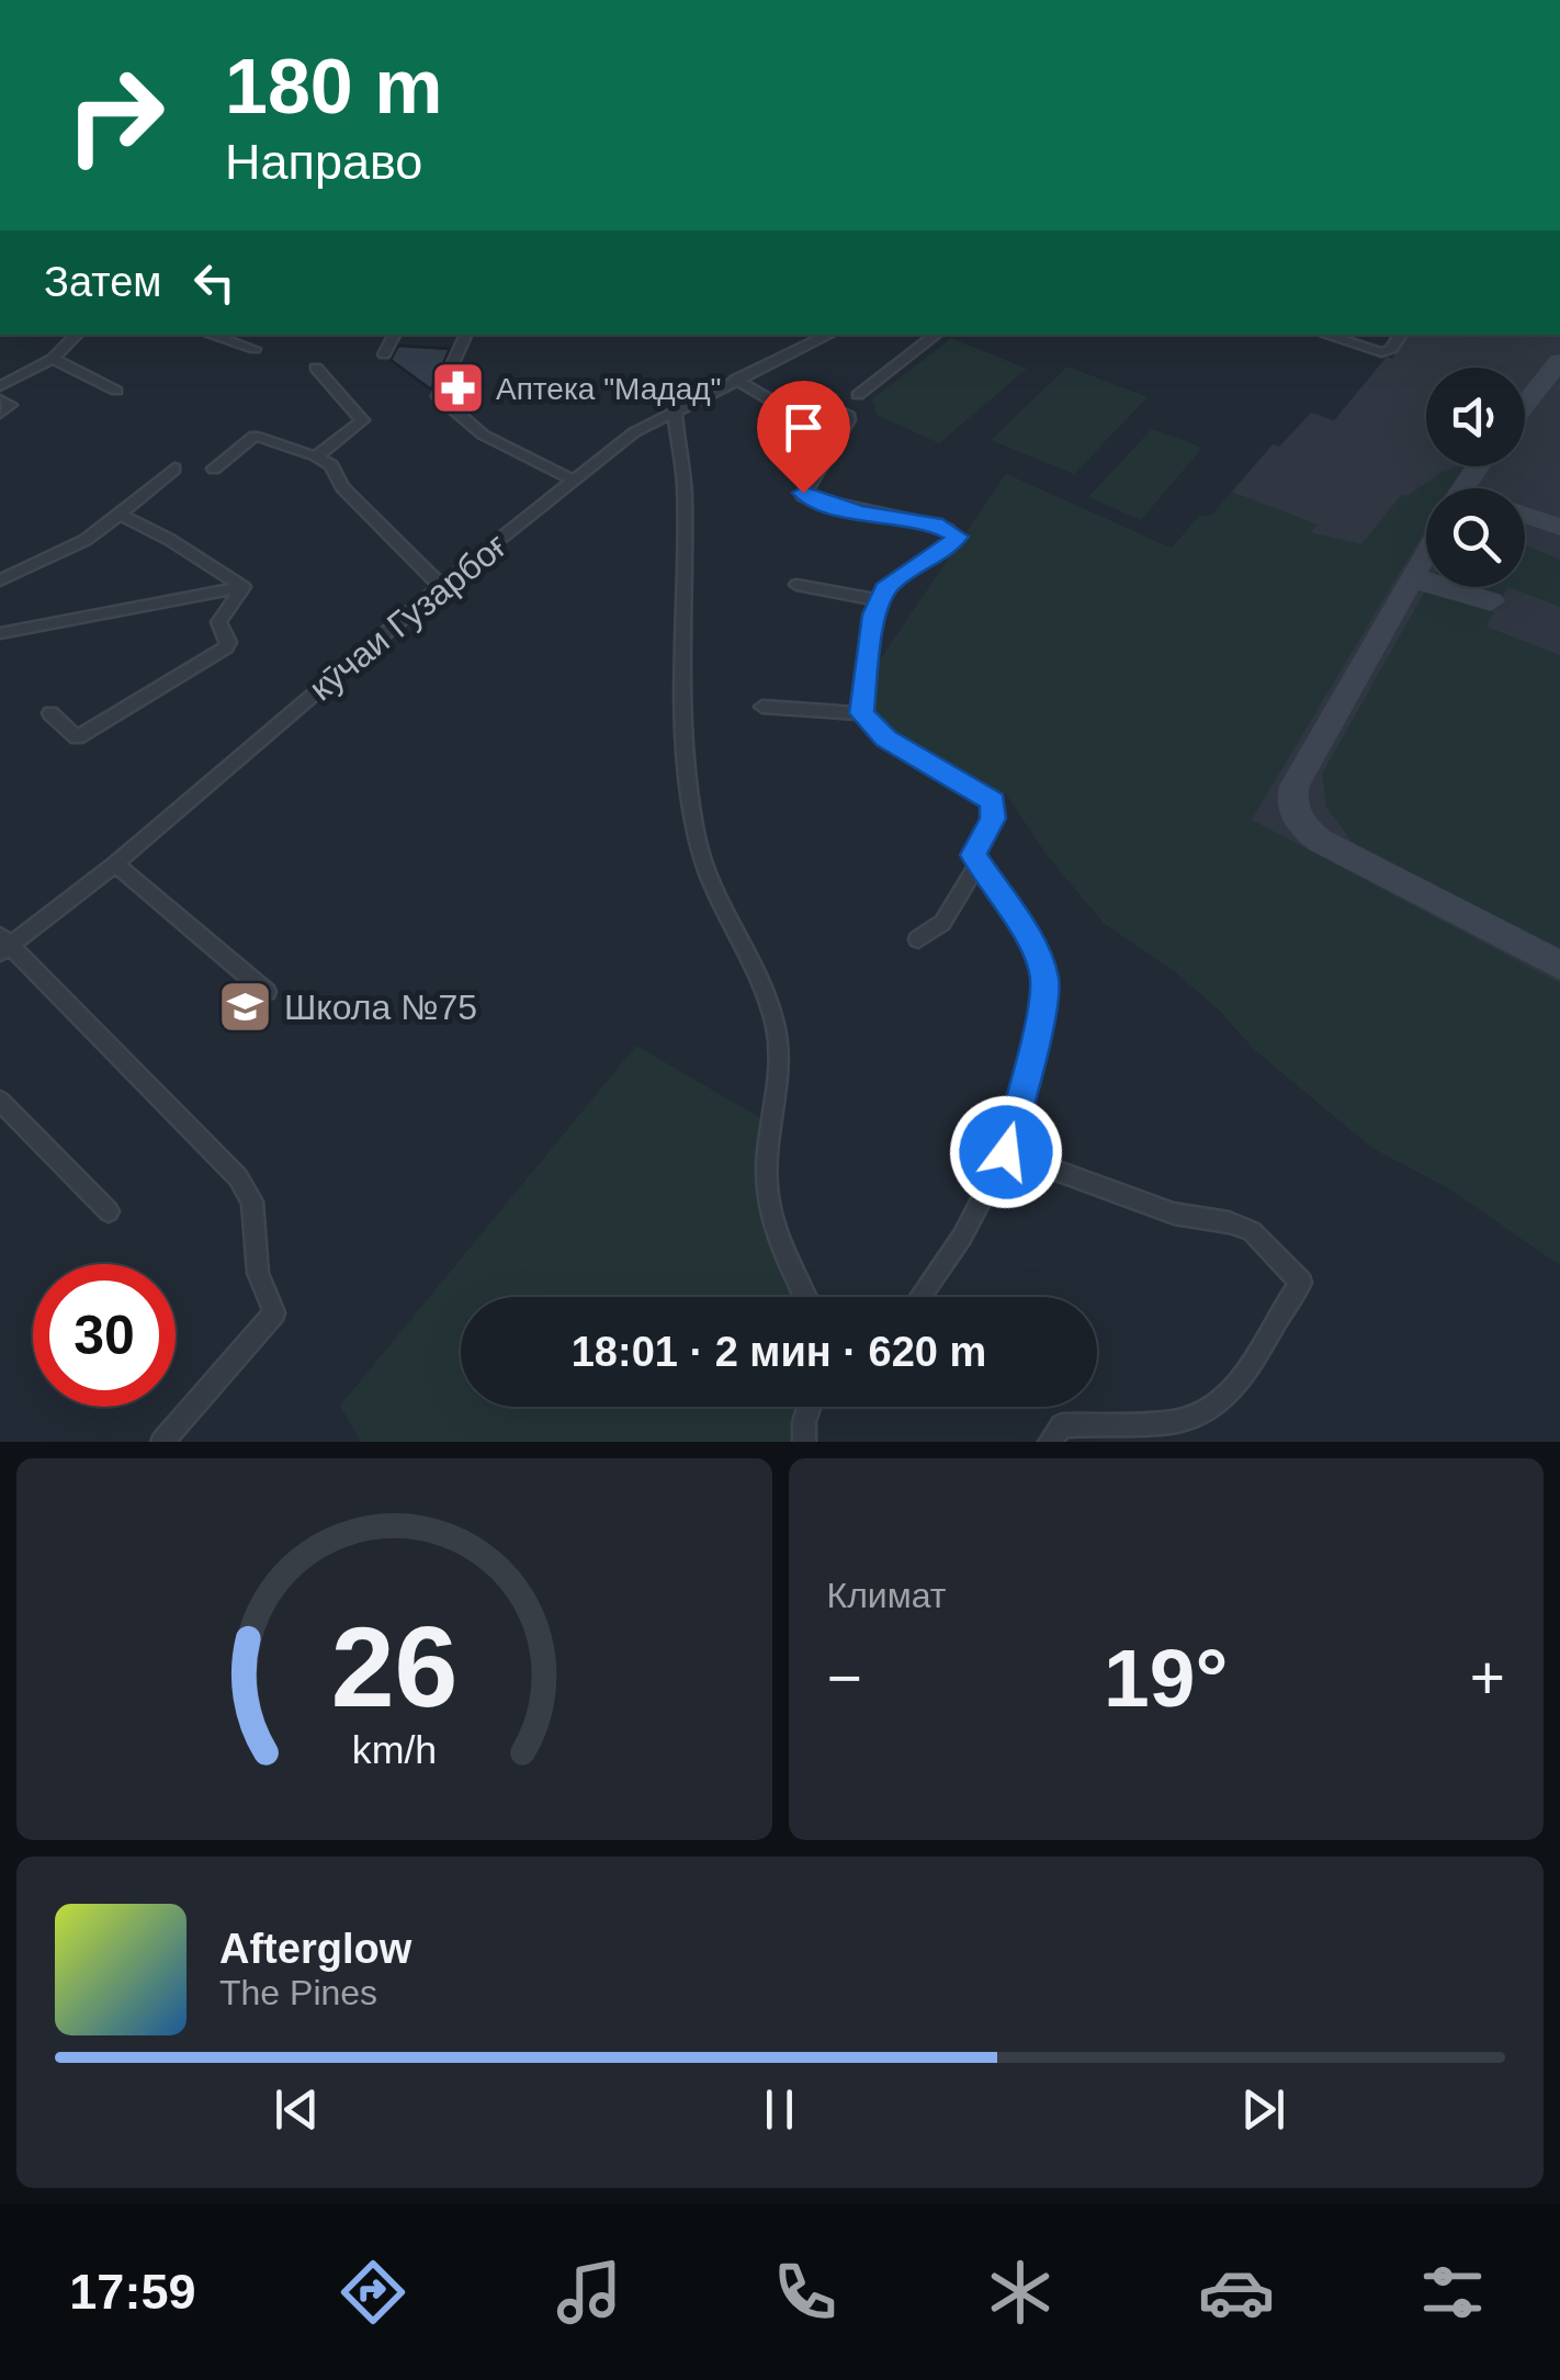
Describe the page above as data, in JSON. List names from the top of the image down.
{
  "streets": {
    "street": ["кӯчаи Гузарбоғ"]
  },
  "places": {
    "pharmacy": ["Аптека \"Мадад\""],
    "school or university": ["Школа №75"]
  },
  "page": {
    "turn": ["180 m", "Направо"],
    "then": "Затем",
    "limit": "30",
    "trip": "18:01 · 2 мин · 620 m",
    "tile": "Климат",
    "heat": ["−", "19°", "+"],
    "song": ["Afterglow", "The Pines"],
    "tabs": "17:59",
    "gauge": ["26", "km/h"]
  }
}
